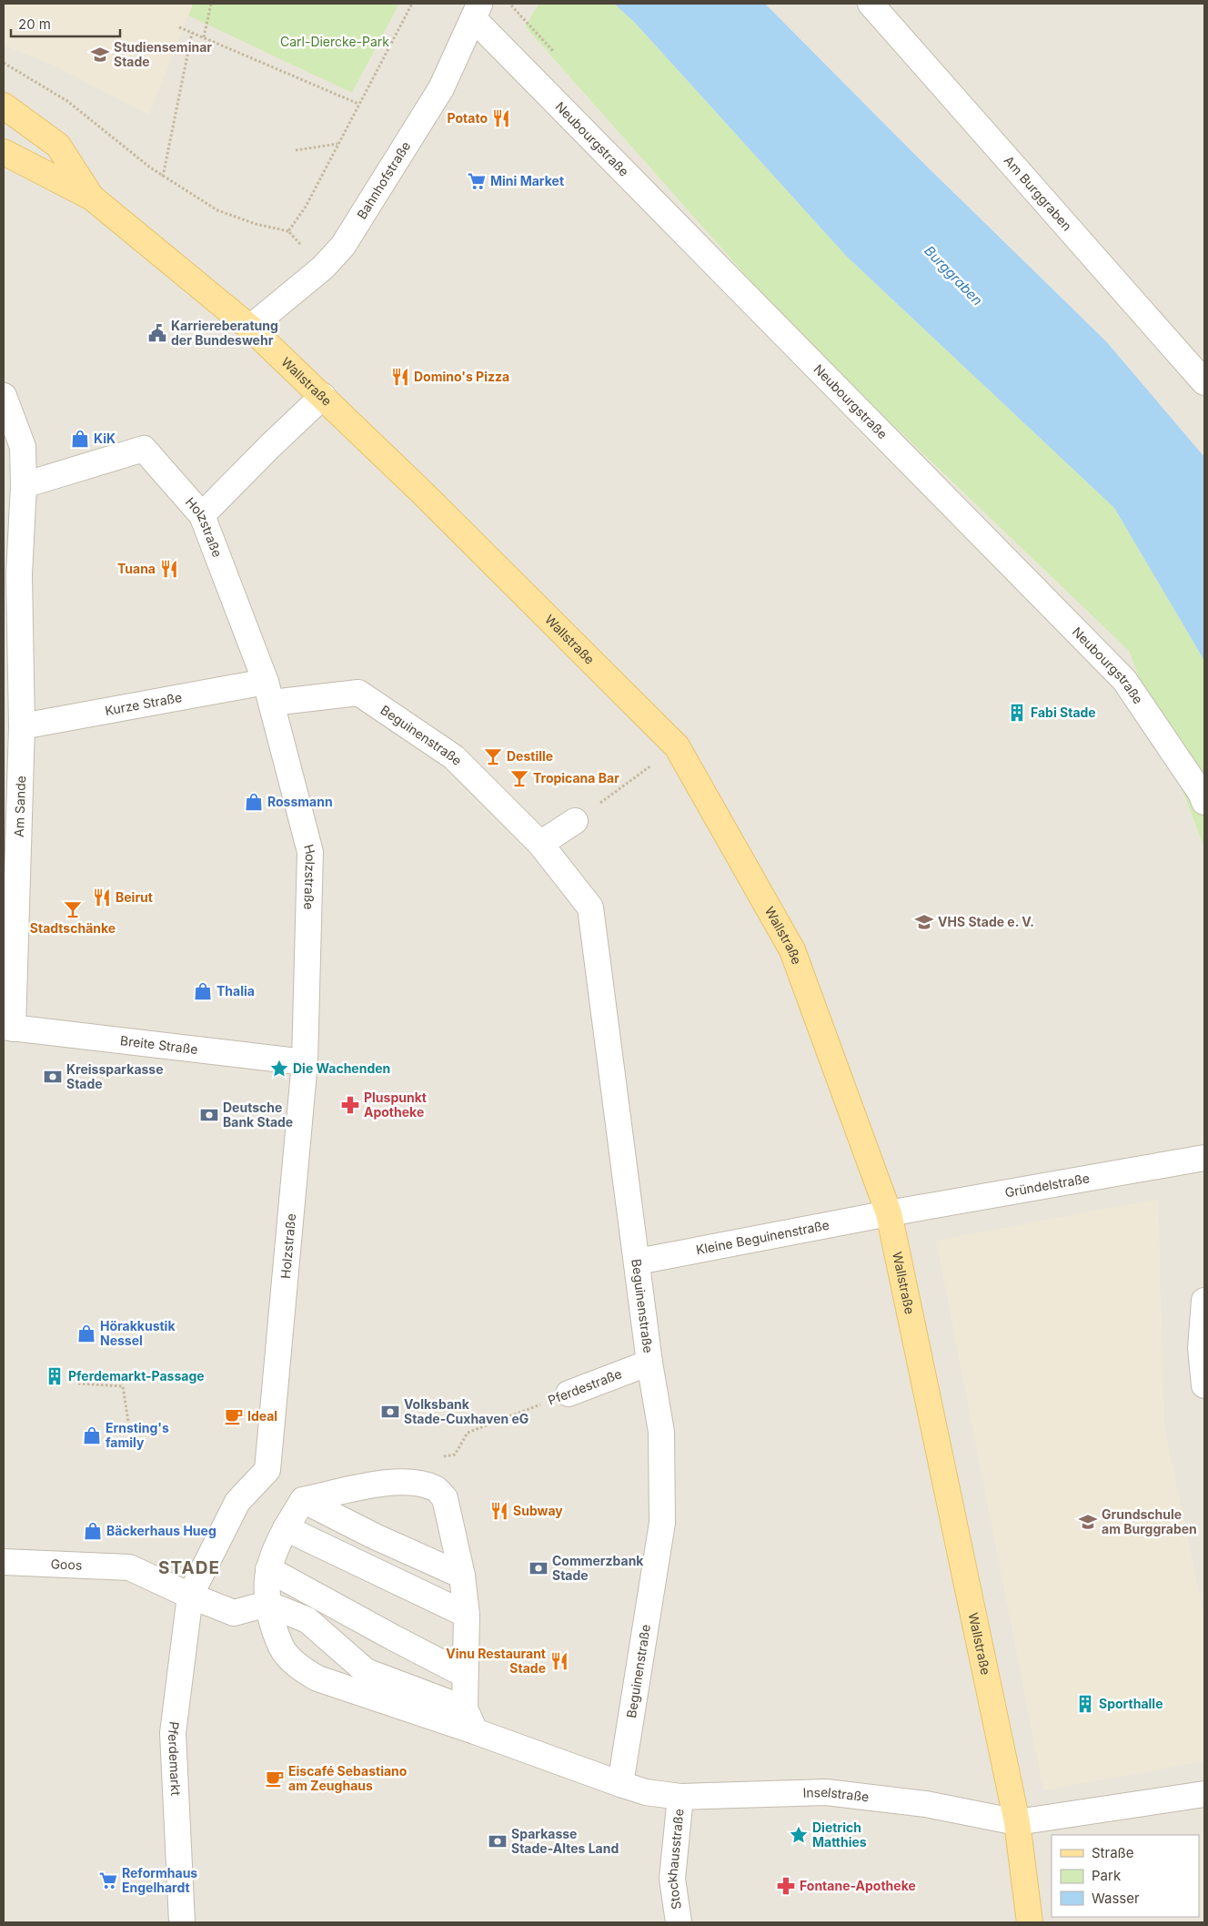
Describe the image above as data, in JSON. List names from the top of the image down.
{
  "streets": {
    "main road": ["Wallstraße"],
    "street": [
      "Neubourgstraße",
      "Bahnhofstraße",
      "Am Burggraben",
      "Holzstraße",
      "Kurze Straße",
      "Beguinenstraße",
      "Am Sande",
      "Breite Straße",
      "Gründelstraße",
      "Kleine Beguinenstraße",
      "Pferdestraße",
      "Goos",
      "Pferdemarkt",
      "Inselstraße",
      "Stockhausstraße"
    ]
  },
  "crossings": [
    ["Neubourgstraße", "Bahnhofstraße"],
    ["Bahnhofstraße", "Wallstraße"],
    ["Wallstraße", "Gründelstraße"],
    ["Wallstraße", "Kleine Beguinenstraße"],
    ["Wallstraße", "Inselstraße"],
    ["Holzstraße", "Kurze Straße"],
    ["Holzstraße", "Beguinenstraße"],
    ["Holzstraße", "Am Sande"],
    ["Holzstraße", "Breite Straße"],
    ["Holzstraße", "Pferdemarkt"],
    ["Kurze Straße", "Beguinenstraße"],
    ["Kurze Straße", "Am Sande"],
    ["Beguinenstraße", "Kleine Beguinenstraße"],
    ["Beguinenstraße", "Pferdestraße"],
    ["Beguinenstraße", "Inselstraße"],
    ["Am Sande", "Breite Straße"],
    ["Gründelstraße", "Kleine Beguinenstraße"],
    ["Goos", "Pferdemarkt"],
    ["Inselstraße", "Stockhausstraße"]
  ],
  "districts": ["STADE"],
  "water": ["Burggraben"],
  "parks": ["Carl-Diercke-Park"],
  "places": {
    "school or university": ["Studienseminar Stade", "VHS Stade e. V.", "Grundschule am Burggraben"],
    "restaurant": [
      "Potato",
      "Domino's Pizza",
      "Tuana",
      "Beirut",
      "Subway",
      "Vinu Restaurant Stade"
    ],
    "supermarket": ["Mini Market", "Reformhaus Engelhardt"],
    "public building": ["Karriereberatung der Bundeswehr"],
    "shop": [
      "KiK",
      "Rossmann",
      "Thalia",
      "Hörakkustik Nessel",
      "Ernsting's family",
      "Bäckerhaus Hueg"
    ],
    "building": ["Fabi Stade", "Pferdemarkt-Passage", "Sporthalle"],
    "bar": ["Destille", "Tropicana Bar", "Stadtschänke"],
    "place": ["Die Wachenden", "Dietrich Matthies"],
    "bank": [
      "Kreissparkasse Stade",
      "Deutsche Bank Stade",
      "Volksbank Stade-Cuxhaven eG",
      "Commerzbank Stade",
      "Sparkasse Stade-Altes Land"
    ],
    "pharmacy": ["Pluspunkt Apotheke", "Fontane-Apotheke"],
    "cafe": ["Ideal", "Eiscafé Sebastiano am Zeughaus"]
  },
  "legend": ["Straße", "Park", "Wasser"],
  "scale_bar": "20 m"
}
